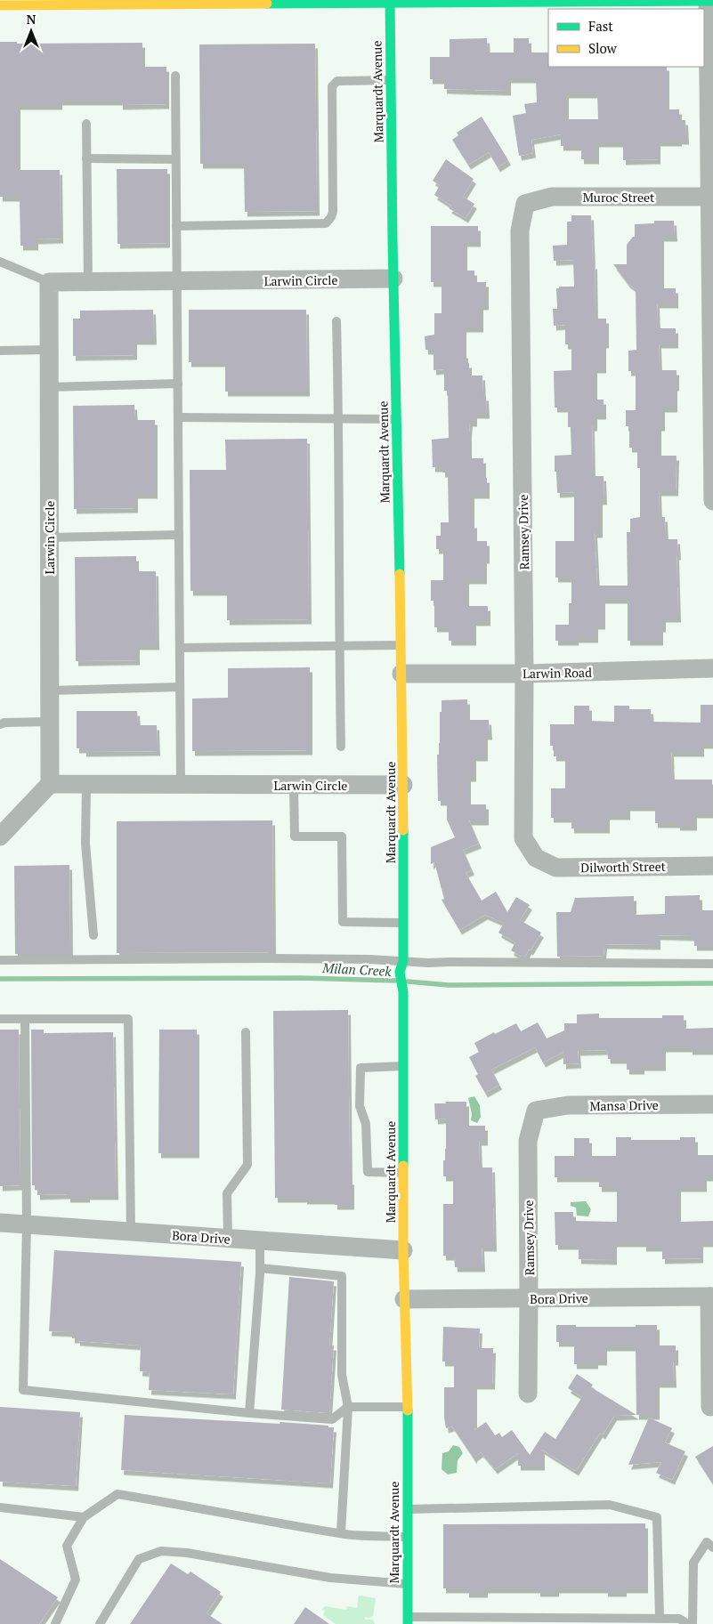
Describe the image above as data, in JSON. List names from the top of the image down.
{
  "streets": {
    "street": [
      "Marquardt Avenue",
      "Muroc Street",
      "Larwin Circle",
      "Ramsey Drive",
      "Larwin Road",
      "Dilworth Street",
      "Mansa Drive",
      "Bora Drive"
    ]
  },
  "crossings": [
    ["Marquardt Avenue", "Larwin Circle"],
    ["Marquardt Avenue", "Larwin Road"],
    ["Marquardt Avenue", "Bora Drive"],
    ["Muroc Street", "Ramsey Drive"],
    ["Ramsey Drive", "Larwin Road"],
    ["Ramsey Drive", "Dilworth Street"],
    ["Ramsey Drive", "Mansa Drive"],
    ["Ramsey Drive", "Bora Drive"]
  ],
  "water": ["Milan Creek"],
  "legend": ["Fast", "Slow"],
  "north": "top"
}
